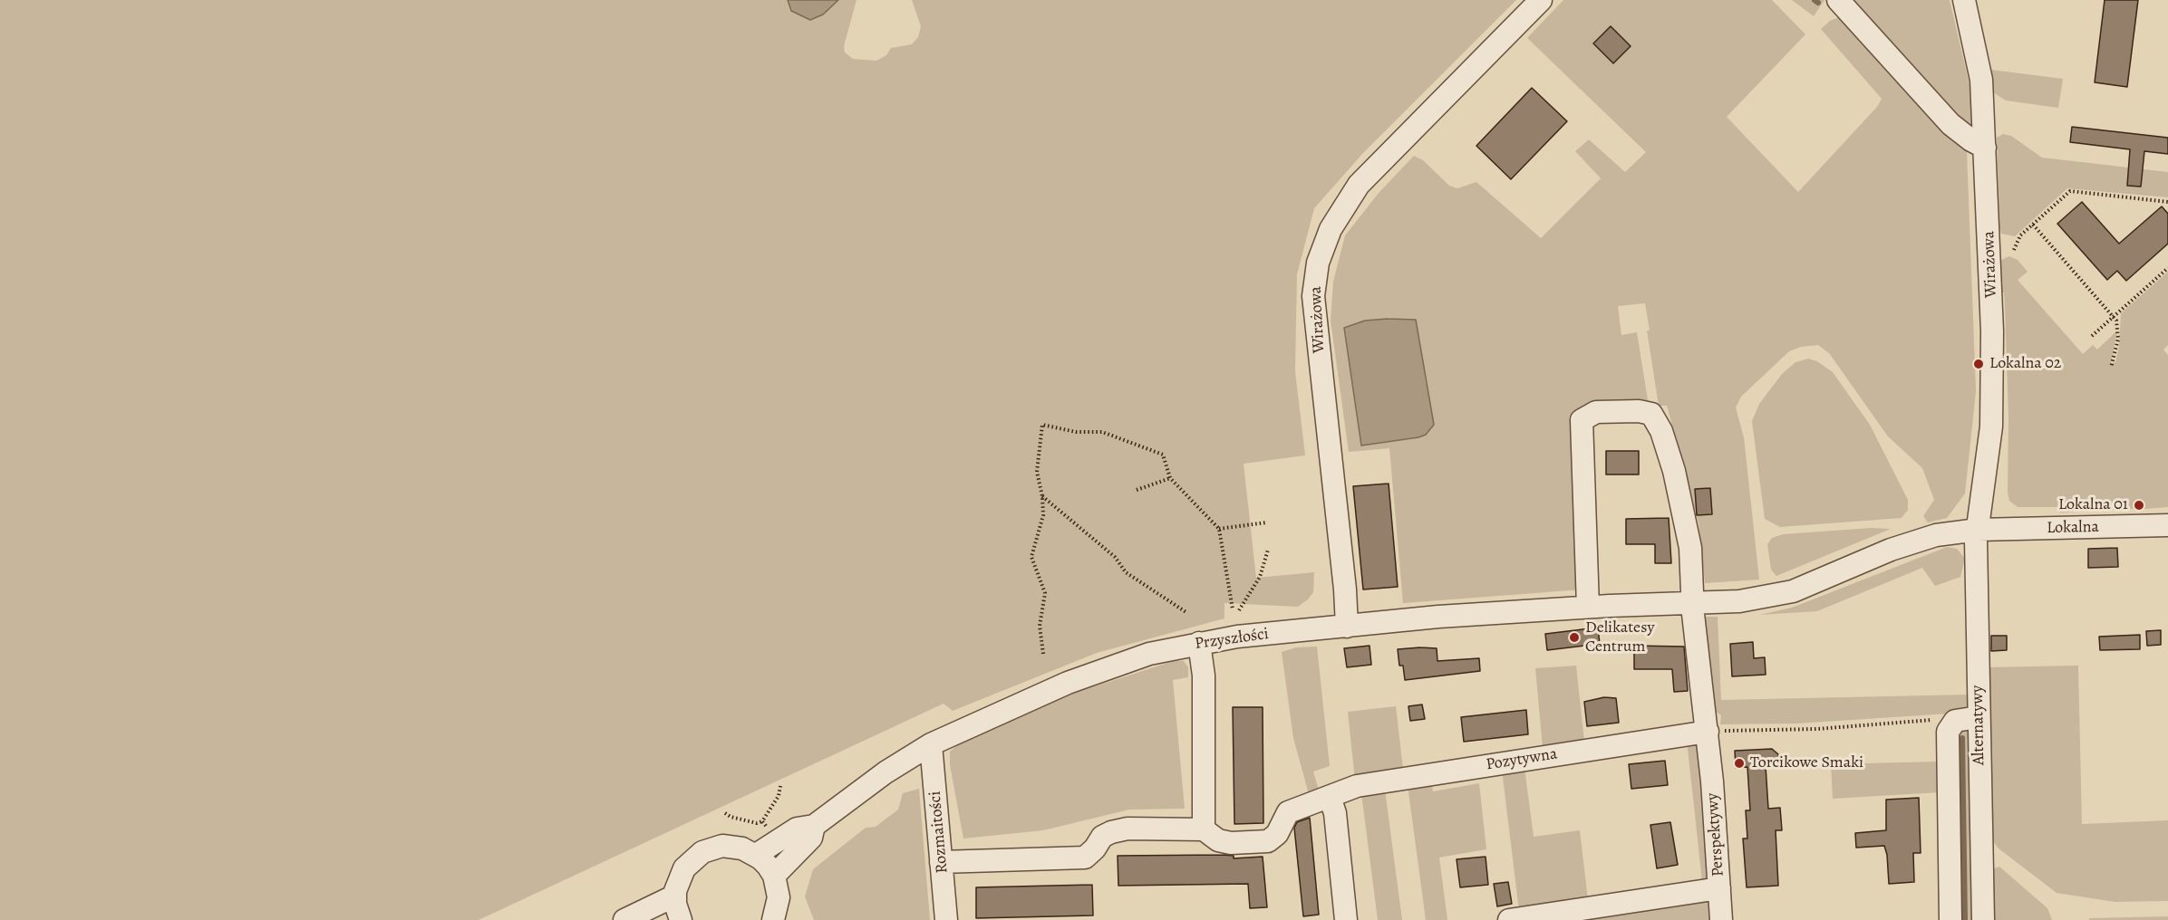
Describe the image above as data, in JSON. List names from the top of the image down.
{
  "streets": {
    "street": [
      "Wirażowa",
      "Lokalna",
      "Przyszłości",
      "Alternatywy",
      "Pozytywna",
      "Rozmaitości",
      "Perspektywy"
    ]
  },
  "crossings": [
    ["Wirażowa", "Lokalna"],
    ["Wirażowa", "Przyszłości"],
    ["Wirażowa", "Alternatywy"],
    ["Lokalna", "Przyszłości"],
    ["Lokalna", "Alternatywy"],
    ["Lokalna", "Perspektywy"],
    ["Przyszłości", "Rozmaitości"],
    ["Przyszłości", "Perspektywy"],
    ["Pozytywna", "Perspektywy"]
  ],
  "places": [
    "Lokalna 02",
    "Lokalna 01",
    "Delikatesy Centrum",
    "Torcikowe Smaki"
  ]
}
